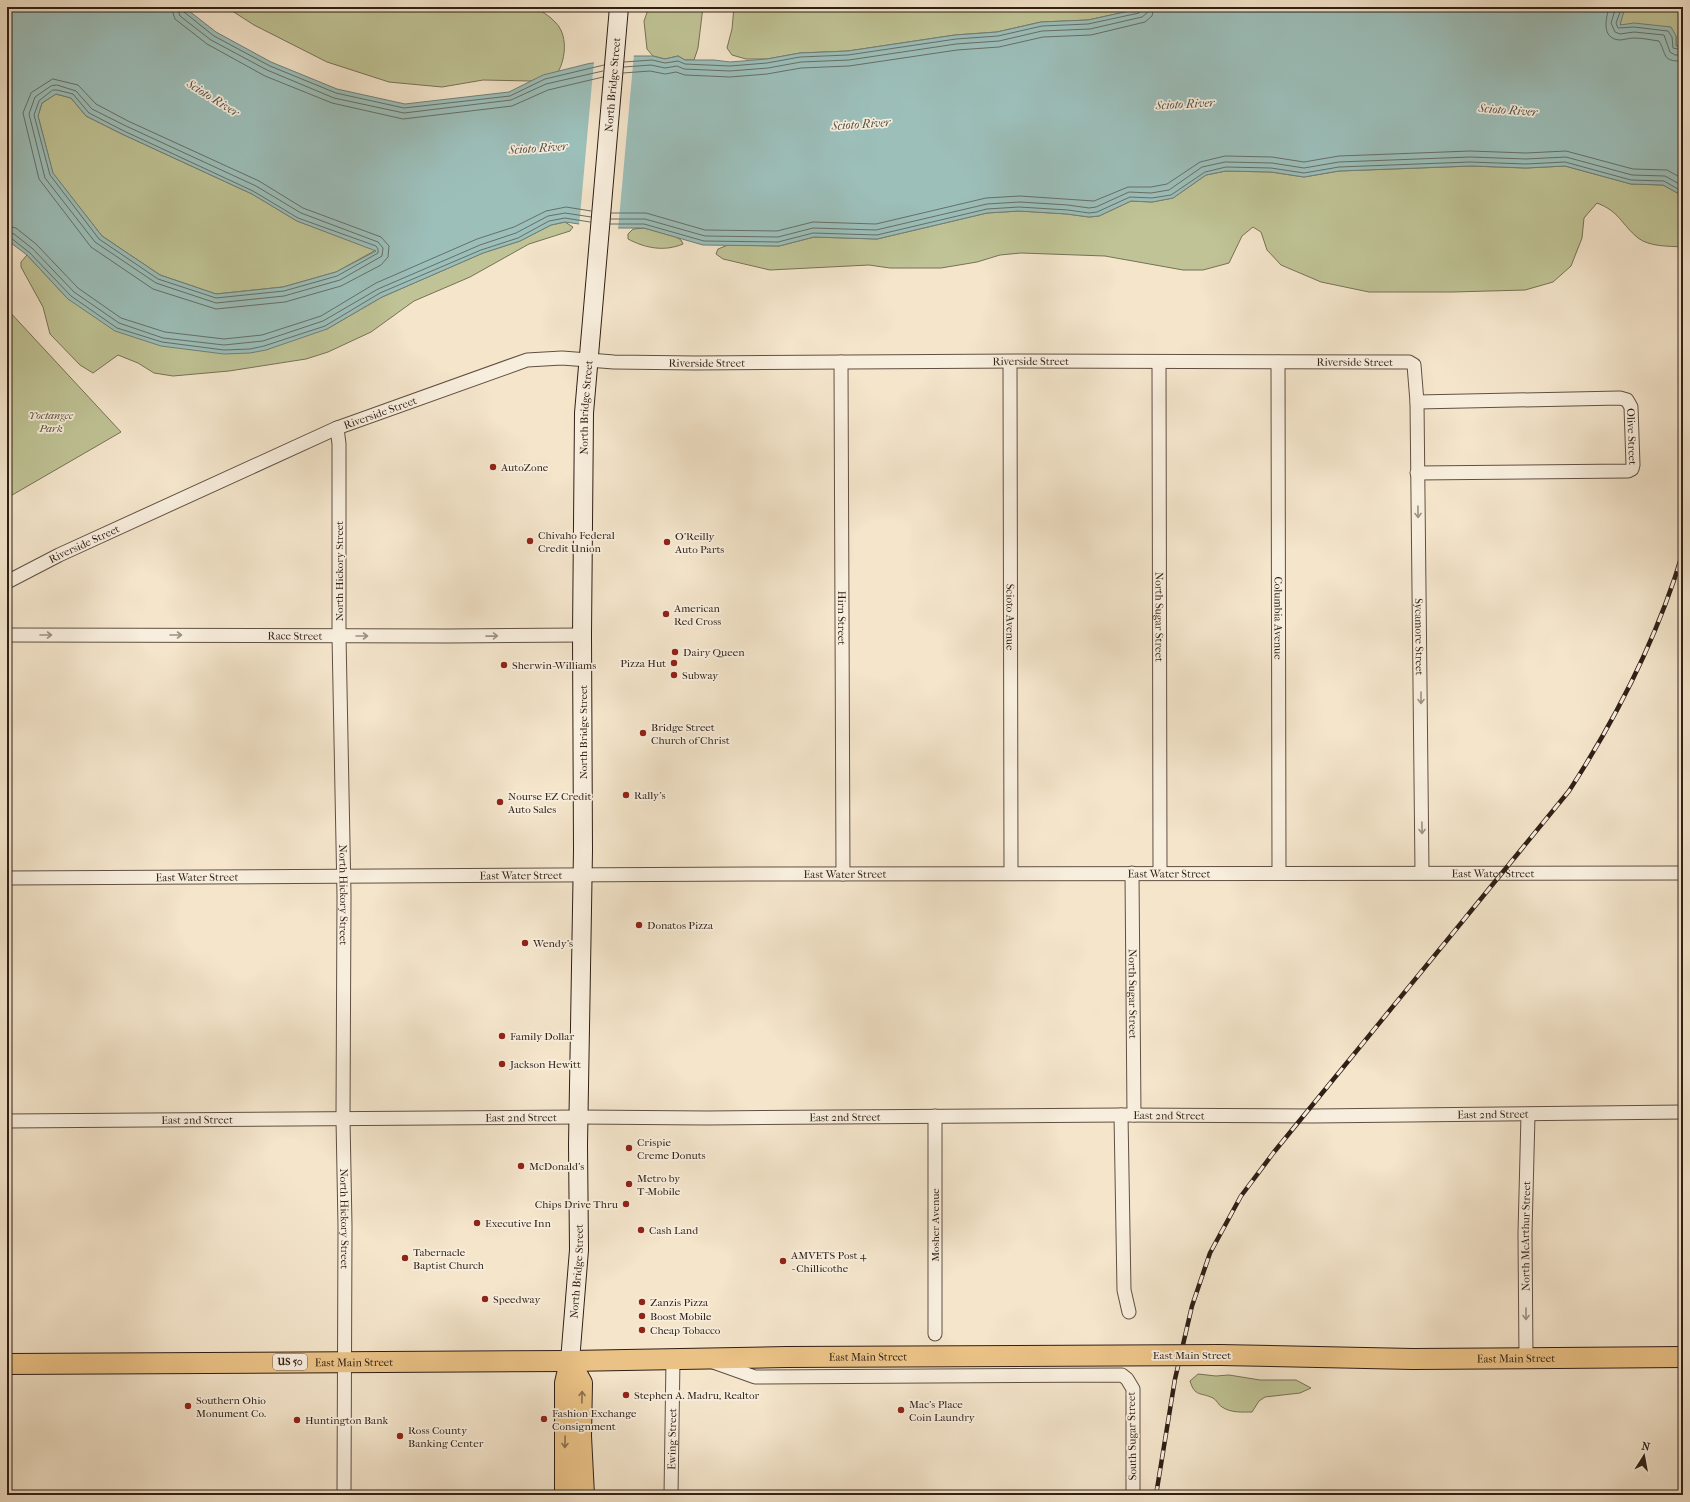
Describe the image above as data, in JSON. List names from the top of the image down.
{
  "streets": {
    "main road": ["North Bridge Street", "East Main Street", "US 50"],
    "street": [
      "Riverside Street",
      "Olive Street",
      "North Hickory Street",
      "Scioto Avenue",
      "North Sugar Street",
      "Hirn Street",
      "Columbia Avenue",
      "Race Street",
      "Sycamore Street",
      "East Water Street",
      "East 2nd Street",
      "Mosher Avenue",
      "North McArthur Street",
      "South Sugar Street",
      "Ewing Street"
    ]
  },
  "crossings": [
    ["North Bridge Street", "Riverside Street"],
    ["North Bridge Street", "Race Street"],
    ["North Bridge Street", "East Water Street"],
    ["North Bridge Street", "East 2nd Street"],
    ["North Bridge Street", "East Main Street"],
    ["Riverside Street", "Olive Street"],
    ["Riverside Street", "North Hickory Street"],
    ["Riverside Street", "Scioto Avenue"],
    ["Riverside Street", "North Sugar Street"],
    ["Riverside Street", "Hirn Street"],
    ["Riverside Street", "Columbia Avenue"],
    ["Riverside Street", "Sycamore Street"],
    ["Olive Street", "Sycamore Street"],
    ["North Hickory Street", "Race Street"],
    ["North Hickory Street", "East Water Street"],
    ["North Hickory Street", "East 2nd Street"],
    ["North Hickory Street", "East Main Street"],
    ["Scioto Avenue", "East Water Street"],
    ["North Sugar Street", "East Water Street"],
    ["North Sugar Street", "East 2nd Street"],
    ["Hirn Street", "East Water Street"],
    ["Columbia Avenue", "East Water Street"],
    ["Sycamore Street", "East Water Street"],
    ["East 2nd Street", "Mosher Avenue"],
    ["East 2nd Street", "North McArthur Street"],
    ["North McArthur Street", "East Main Street"],
    ["East Main Street", "South Sugar Street"],
    ["East Main Street", "Ewing Street"]
  ],
  "one_way": ["Race Street", "Sycamore Street", "North McArthur Street"],
  "water": ["Scioto River"],
  "parks": ["Yoctangee Park"],
  "places": [
    "AutoZone",
    "Chivaho Federal Credit Union",
    "O'Reilly Auto Parts",
    "American Red Cross",
    "Dairy Queen",
    "Pizza Hut",
    "Sherwin-Williams",
    "Subway",
    "Bridge Street Church of Christ",
    "Rally's",
    "Nourse EZ Credit Auto Sales",
    "Donatos Pizza",
    "Wendy's",
    "Family Dollar",
    "Jackson Hewitt",
    "Crispie Creme Donuts",
    "McDonald's",
    "Metro by T-Mobile",
    "Chips Drive Thru",
    "Executive Inn",
    "Cash Land",
    "Tabernacle Baptist Church",
    "AMVETS Post 4 - Chillicothe",
    "Speedway",
    "Zanzis Pizza",
    "Boost Mobile",
    "Cheap Tobacco",
    "Stephen A. Madru, Realtor",
    "Southern Ohio Monument Co.",
    "Mac's Place Coin Laundry",
    "Fashion Exchange Consignment",
    "Huntington Bank",
    "Ross County Banking Center"
  ],
  "north": "top"
}
